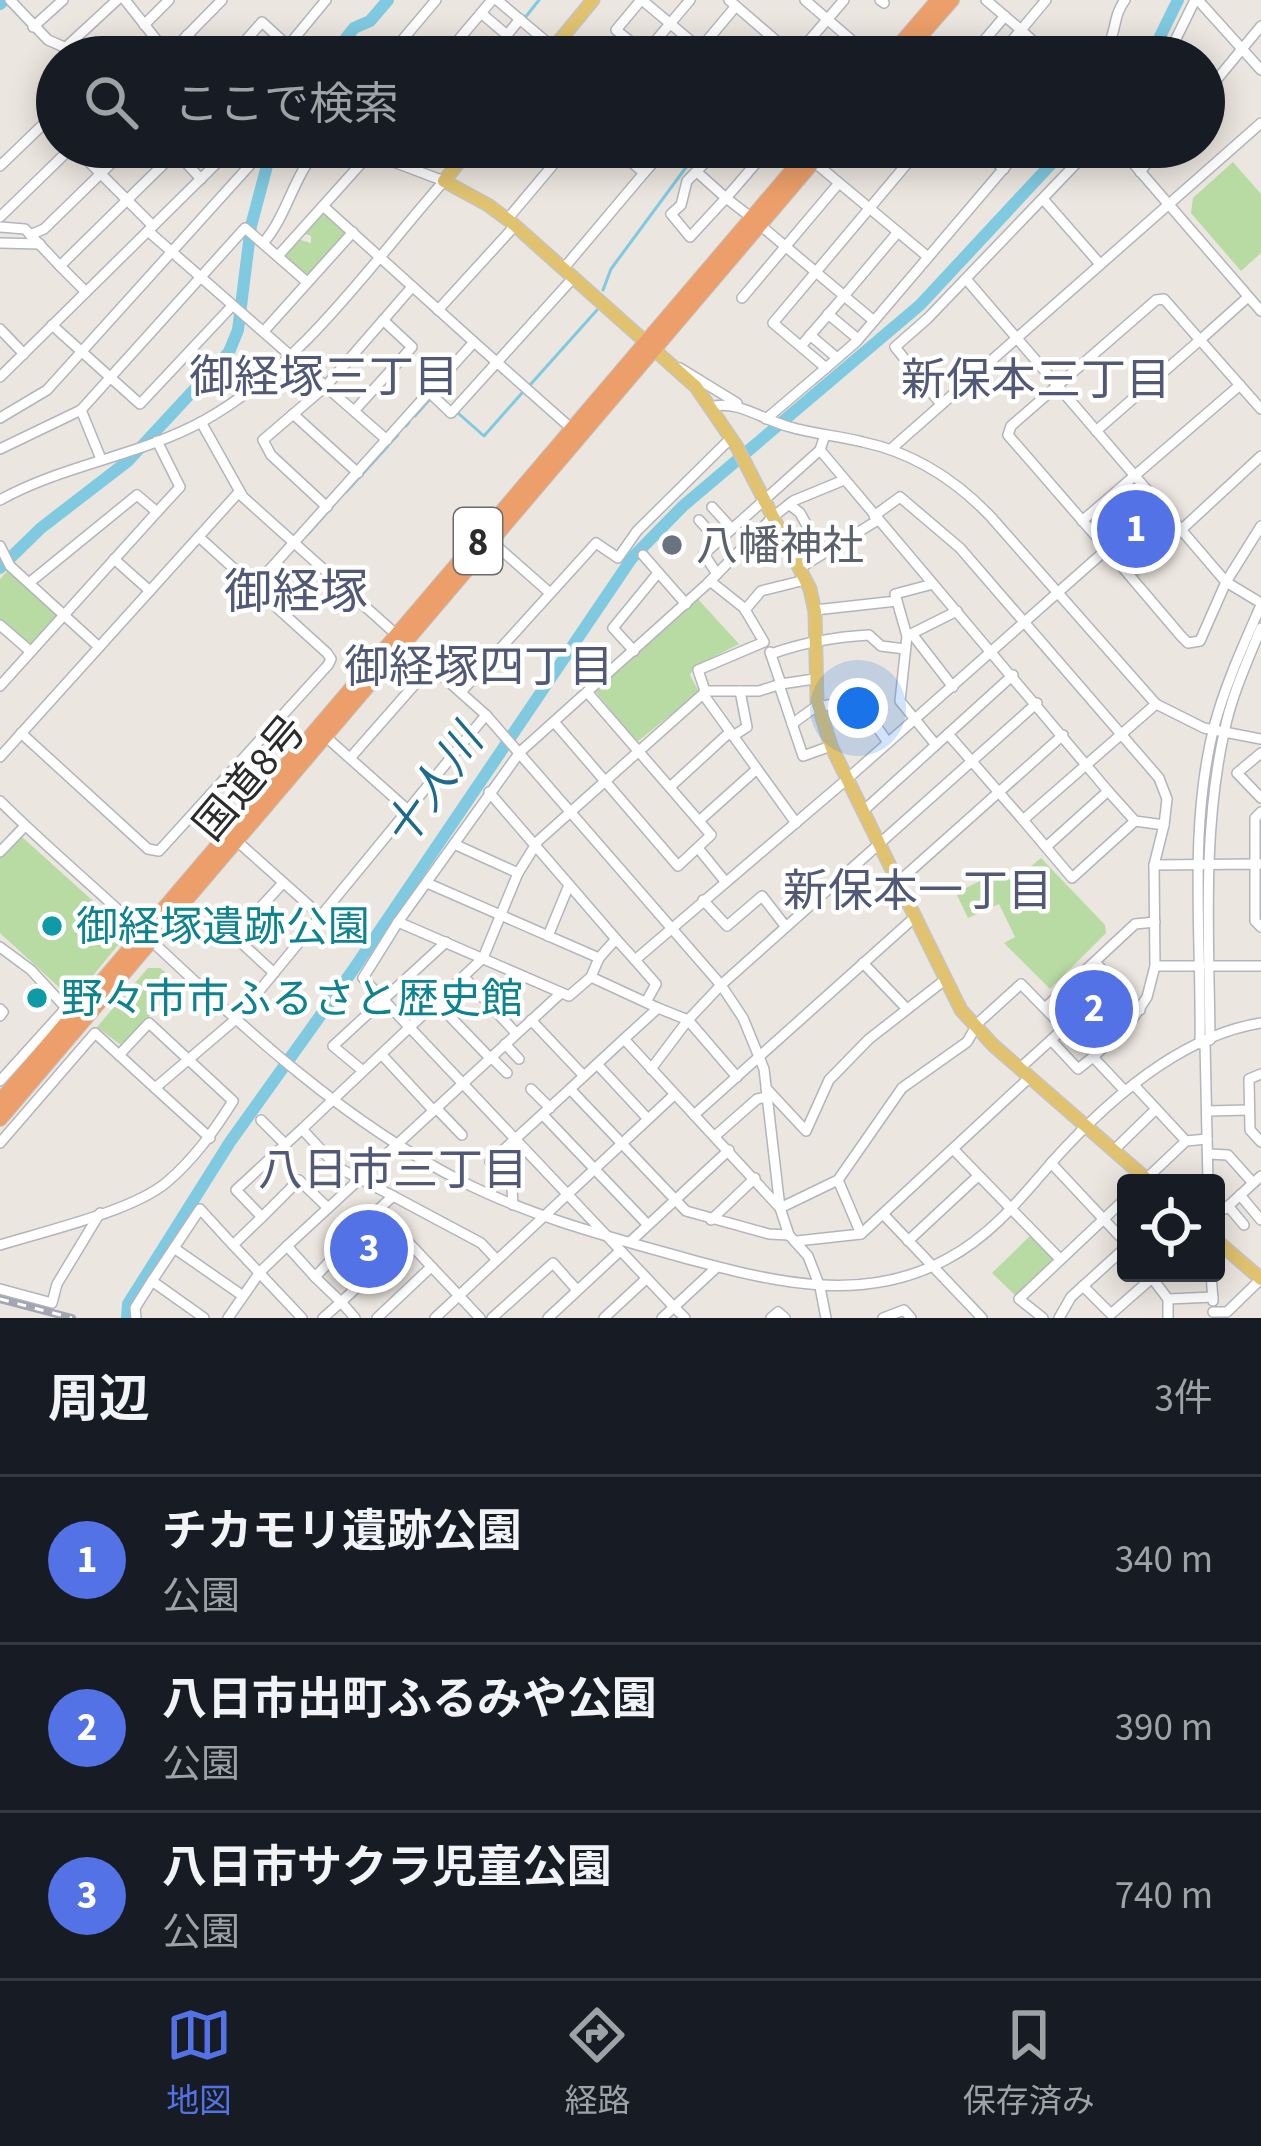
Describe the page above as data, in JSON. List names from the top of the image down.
{
  "streets": {
    "highway": ["8", "国道8号"]
  },
  "districts": [
    "御経塚三丁目",
    "新保本三丁目",
    "御経塚",
    "御経塚四丁目",
    "新保本一丁目",
    "八日市三丁目"
  ],
  "water": ["十人川"],
  "places": ["八幡神社", "御経塚遺跡公園", "野々市市ふるさと歴史館"],
  "page": {
    "search": "ここで検索",
    "pins": ["1", "2", "3"],
    "heading": ["周辺", "3件"],
    "list": [
      {
        "mark": "1",
        "name": "チカモリ遺跡公園",
        "note": "公園",
        "value": "340 m"
      },
      {
        "mark": "2",
        "name": "八日市出町ふるみや公園",
        "note": "公園",
        "value": "390 m"
      },
      {
        "mark": "3",
        "name": "八日市サクラ児童公園",
        "note": "公園",
        "value": "740 m"
      }
    ],
    "nav": ["地図", "経路", "保存済み"]
  }
}
